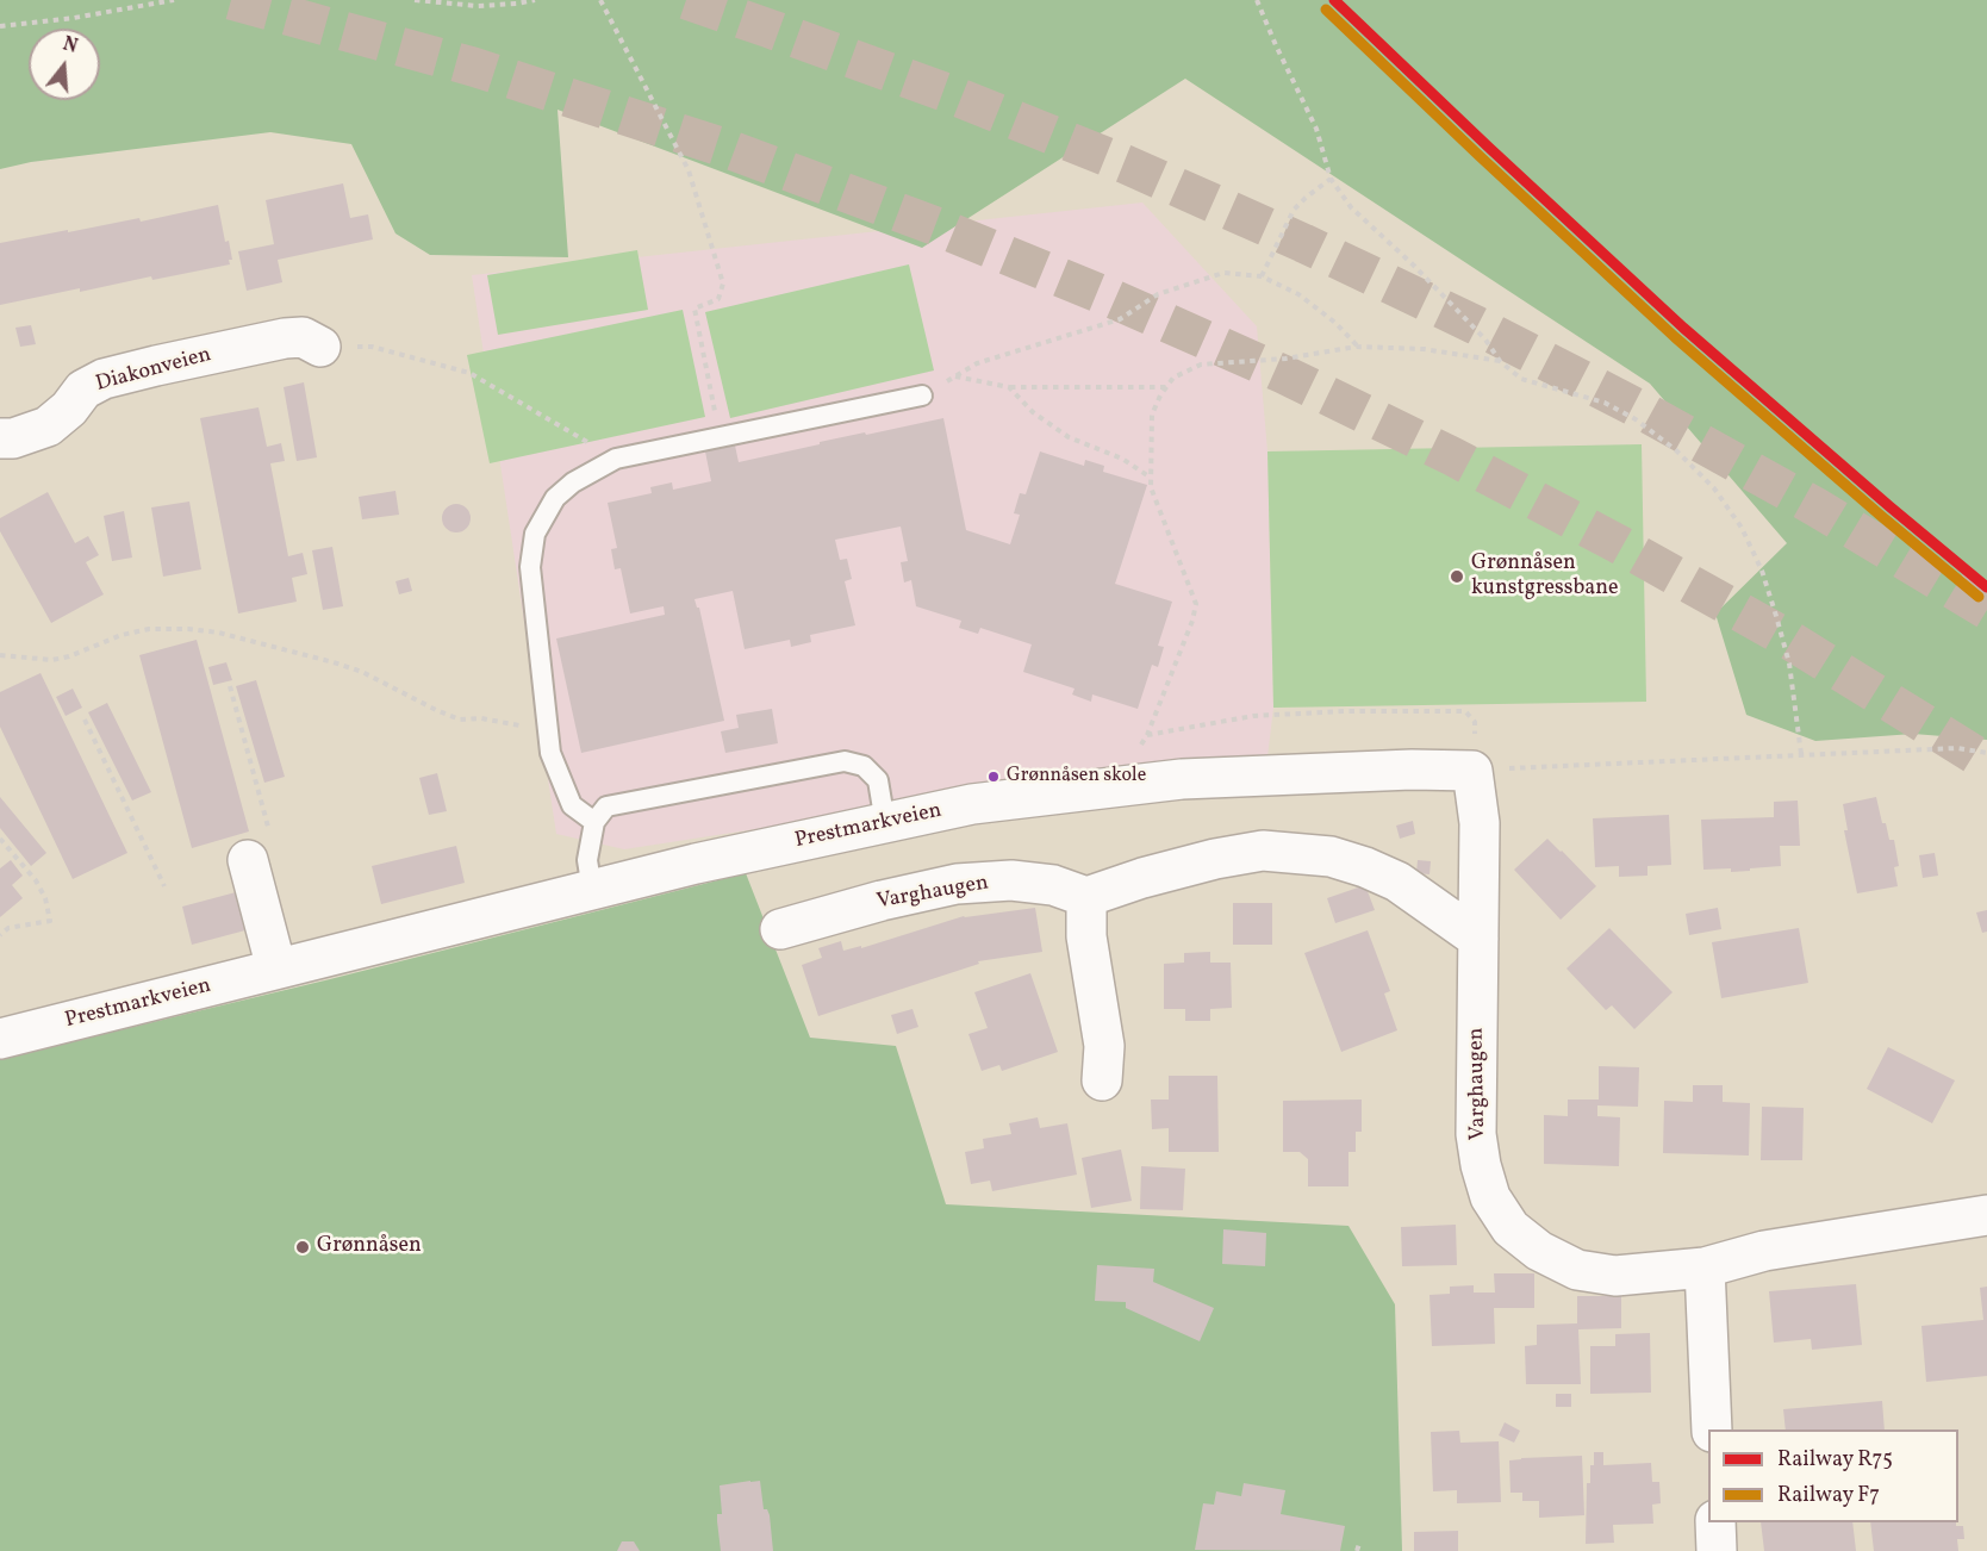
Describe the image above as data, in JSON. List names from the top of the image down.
{
  "streets": {
    "street": ["Diakonveien", "Prestmarkveien", "Varghaugen"]
  },
  "crossings": [
    ["Prestmarkveien", "Varghaugen"]
  ],
  "places": ["Grønnåsen kunstgressbane", "Grønnåsen skole", "Grønnåsen"],
  "lines": ["rail line R75", "rail line F7"],
  "legend": ["Railway R75", "Railway F7"],
  "north": "top"
}
